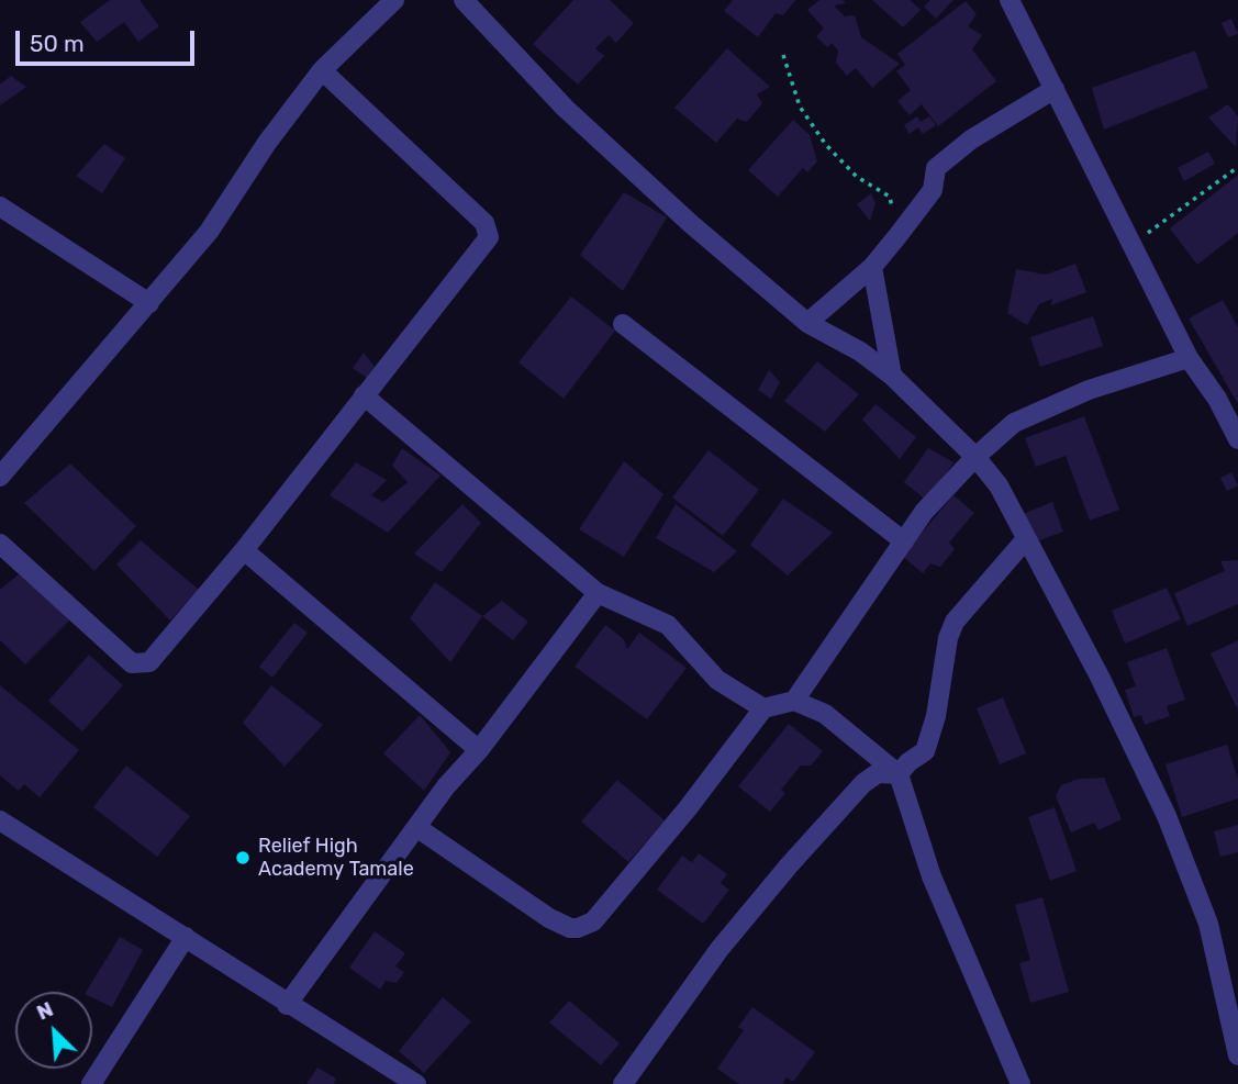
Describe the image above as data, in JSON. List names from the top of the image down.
{
  "places": ["Relief High Academy Tamale"],
  "scale_bar": "50 m",
  "north": "top left"
}
